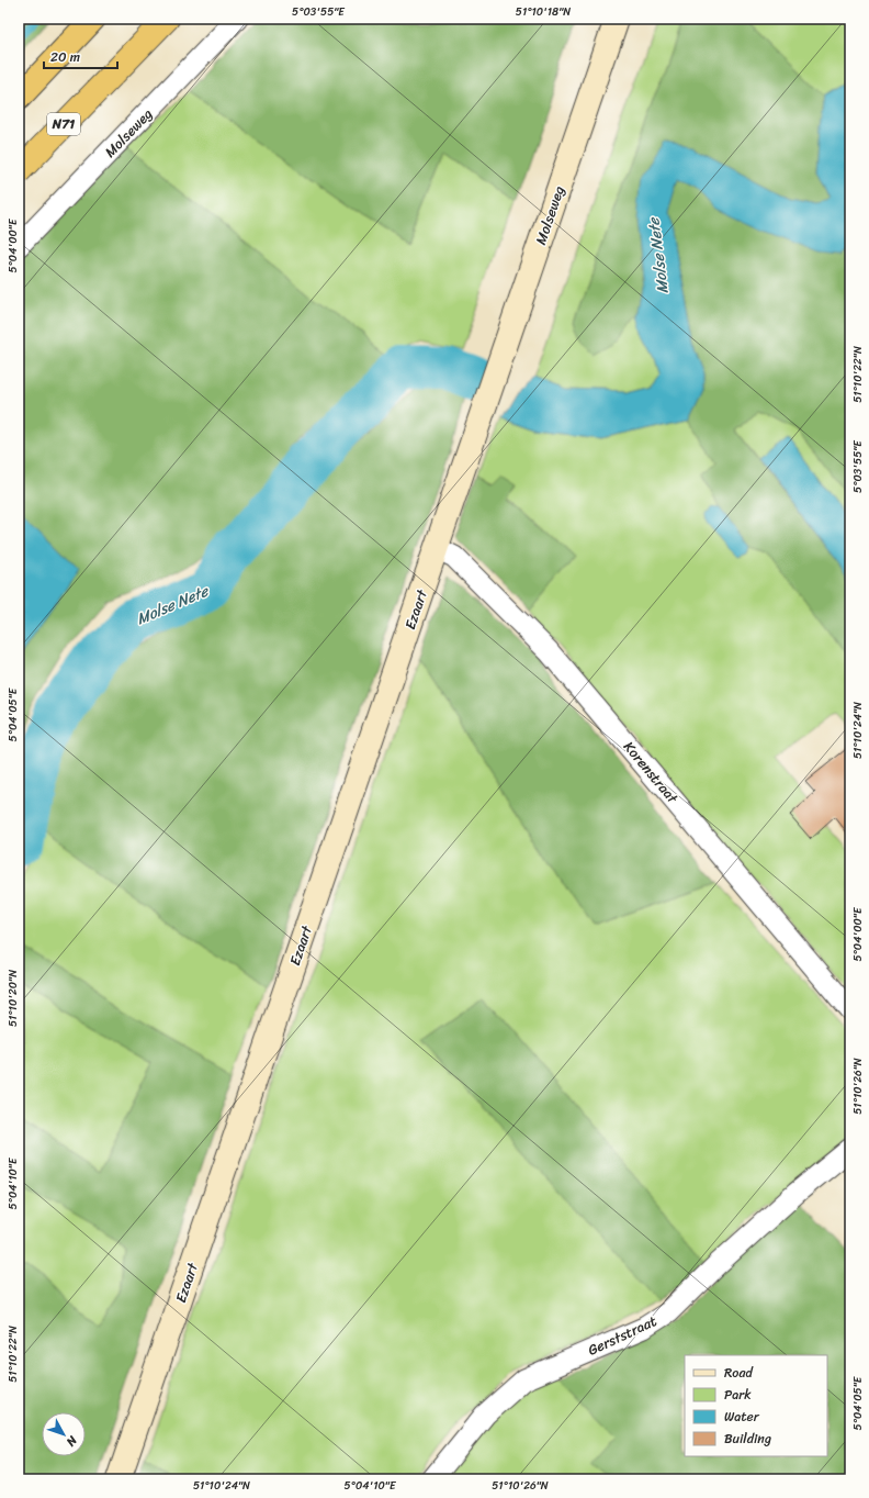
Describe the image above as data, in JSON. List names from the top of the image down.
{
  "streets": {
    "highway": ["N71"],
    "main road": ["Molseweg", "Ezaart"],
    "street": ["Korenstraat", "Gerststraat"]
  },
  "crossings": [
    ["Molseweg", "Ezaart"],
    ["Ezaart", "Korenstraat"]
  ],
  "water": ["Molse Nete"],
  "legend": [
    "Road",
    "Park",
    "Water",
    "Building"
  ],
  "scale_bar": "20 m",
  "north": "bottom right",
  "coordinates": [
    "5°03'55\"E",
    "51°10'18\"N",
    "5°04'00\"E",
    "51°10'22\"N",
    "5°04'05\"E",
    "51°10'24\"N",
    "51°10'20\"N",
    "51°10'26\"N",
    "5°04'10\"E"
  ]
}
